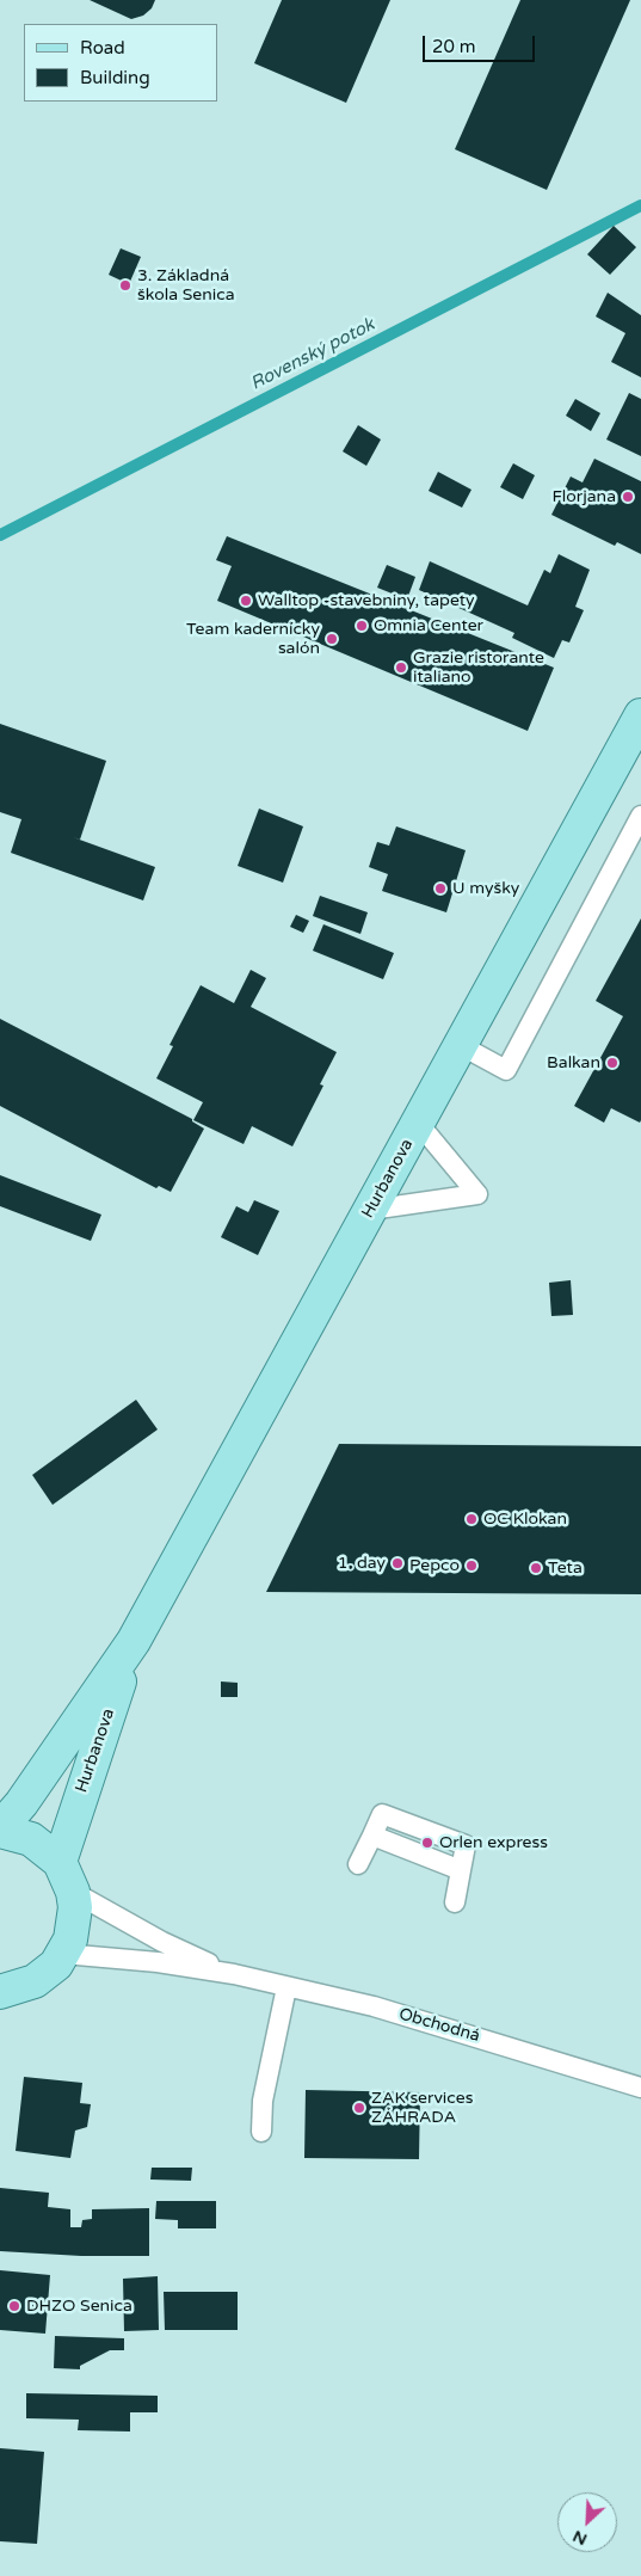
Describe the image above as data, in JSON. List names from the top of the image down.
{
  "streets": {
    "main road": ["Hurbanova"],
    "lane": ["Obchodná"]
  },
  "crossings": [
    ["Hurbanova", "Obchodná"]
  ],
  "water": ["Rovenský potok"],
  "places": [
    "3. Základná škola Senica",
    "Florjana",
    "Walltop -stavebniny, tapety",
    "Omnia Center",
    "Team kadernícky salón",
    "Grazie ristorante italiano",
    "U myšky",
    "Balkan",
    "OC Klokan",
    "1. day",
    "Pepco",
    "Teta",
    "Orlen express",
    "ZAK services ZÁHRADA",
    "DHZO Senica"
  ],
  "legend": ["Road", "Building"],
  "scale_bar": "20 m",
  "north": "bottom left"
}
